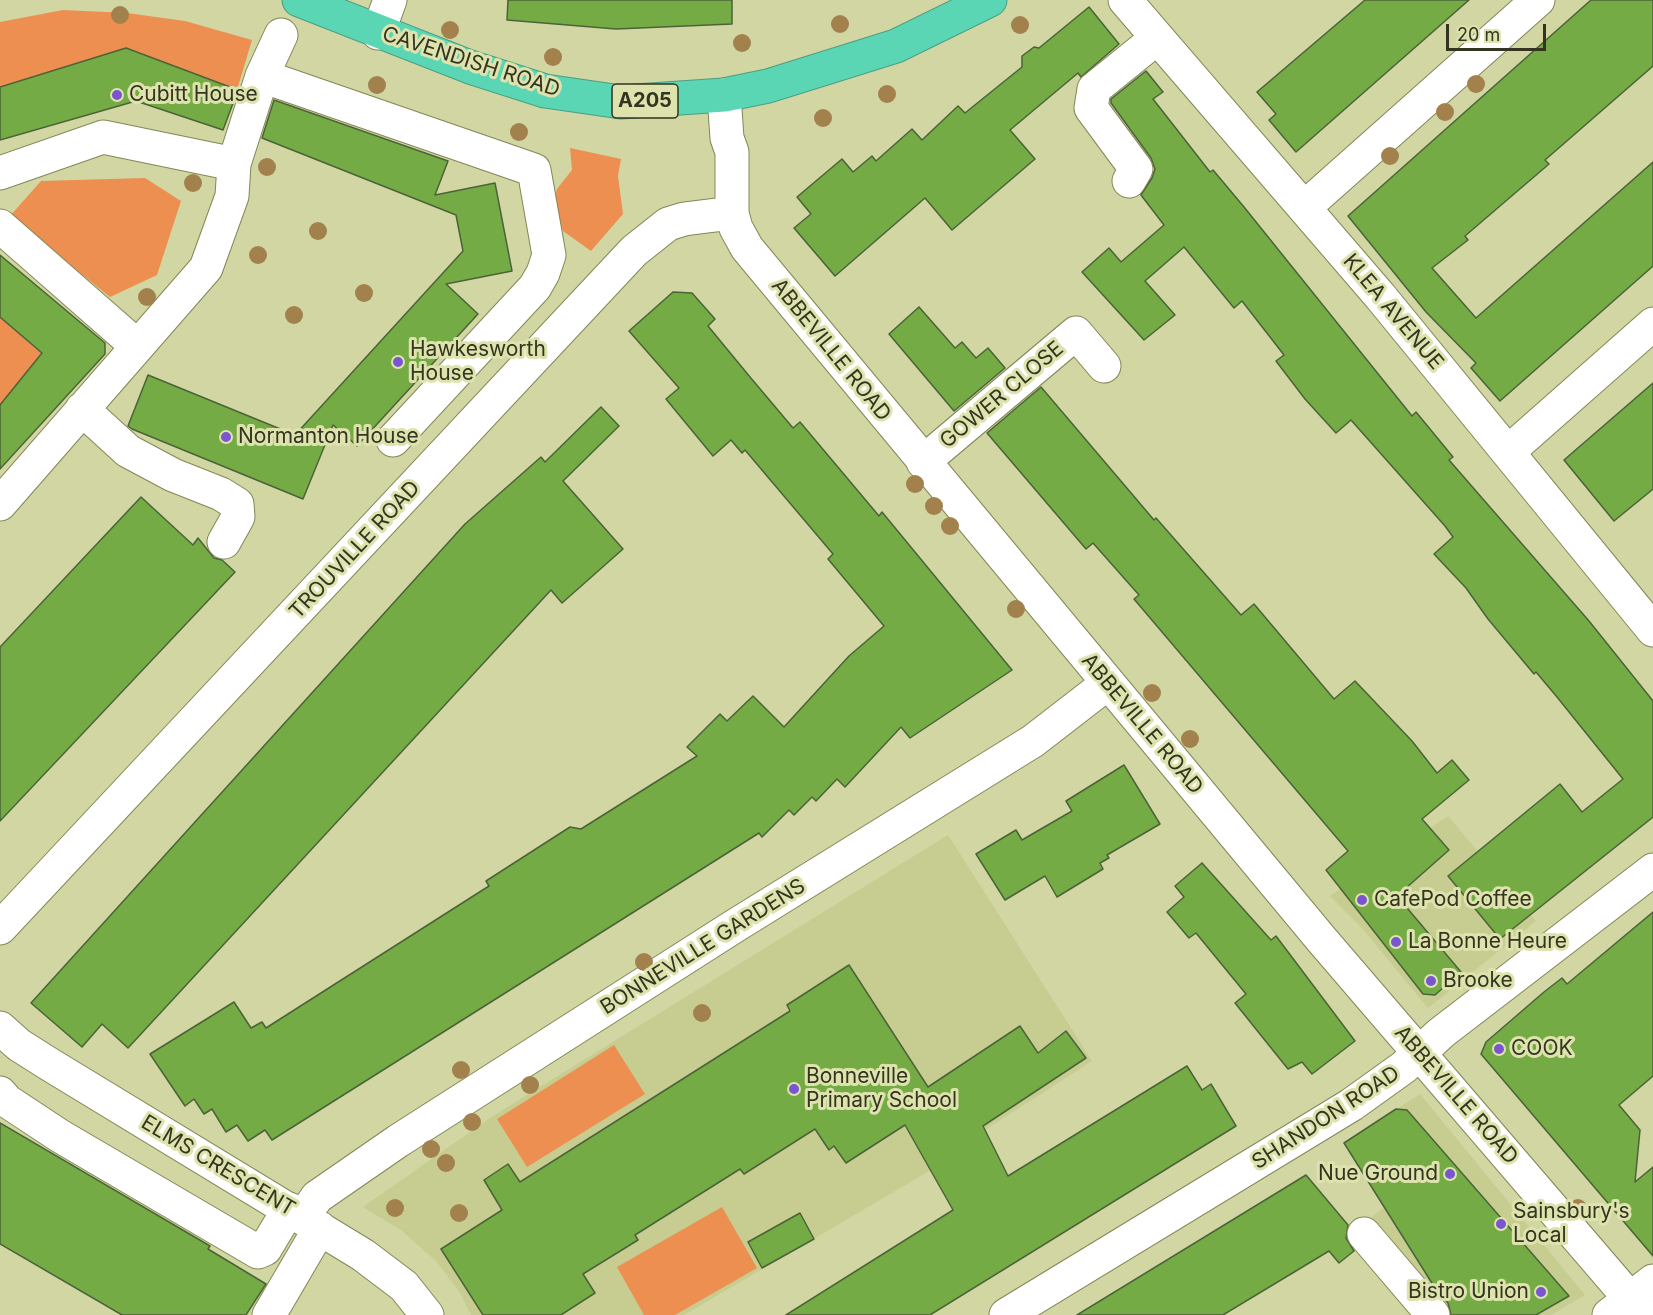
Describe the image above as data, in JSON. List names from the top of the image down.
{
  "streets": {
    "highway": ["CAVENDISH ROAD", "A205"],
    "street": [
      "KLEA AVENUE",
      "ABBEVILLE ROAD",
      "GOWER CLOSE",
      "TROUVILLE ROAD",
      "BONNEVILLE GARDENS",
      "SHANDON ROAD",
      "ELMS CRESCENT"
    ]
  },
  "crossings": [
    ["CAVENDISH ROAD", "ABBEVILLE ROAD"],
    ["ABBEVILLE ROAD", "GOWER CLOSE"],
    ["ABBEVILLE ROAD", "TROUVILLE ROAD"],
    ["ABBEVILLE ROAD", "BONNEVILLE GARDENS"],
    ["ABBEVILLE ROAD", "SHANDON ROAD"],
    ["BONNEVILLE GARDENS", "ELMS CRESCENT"]
  ],
  "places": [
    "Cubitt House",
    "Hawkesworth House",
    "Normanton House",
    "CafePod Coffee",
    "La Bonne Heure",
    "Brooke",
    "COOK",
    "Bonneville Primary School",
    "Nue Ground",
    "Sainsbury's Local",
    "Bistro Union"
  ],
  "scale_bar": "20 m"
}
